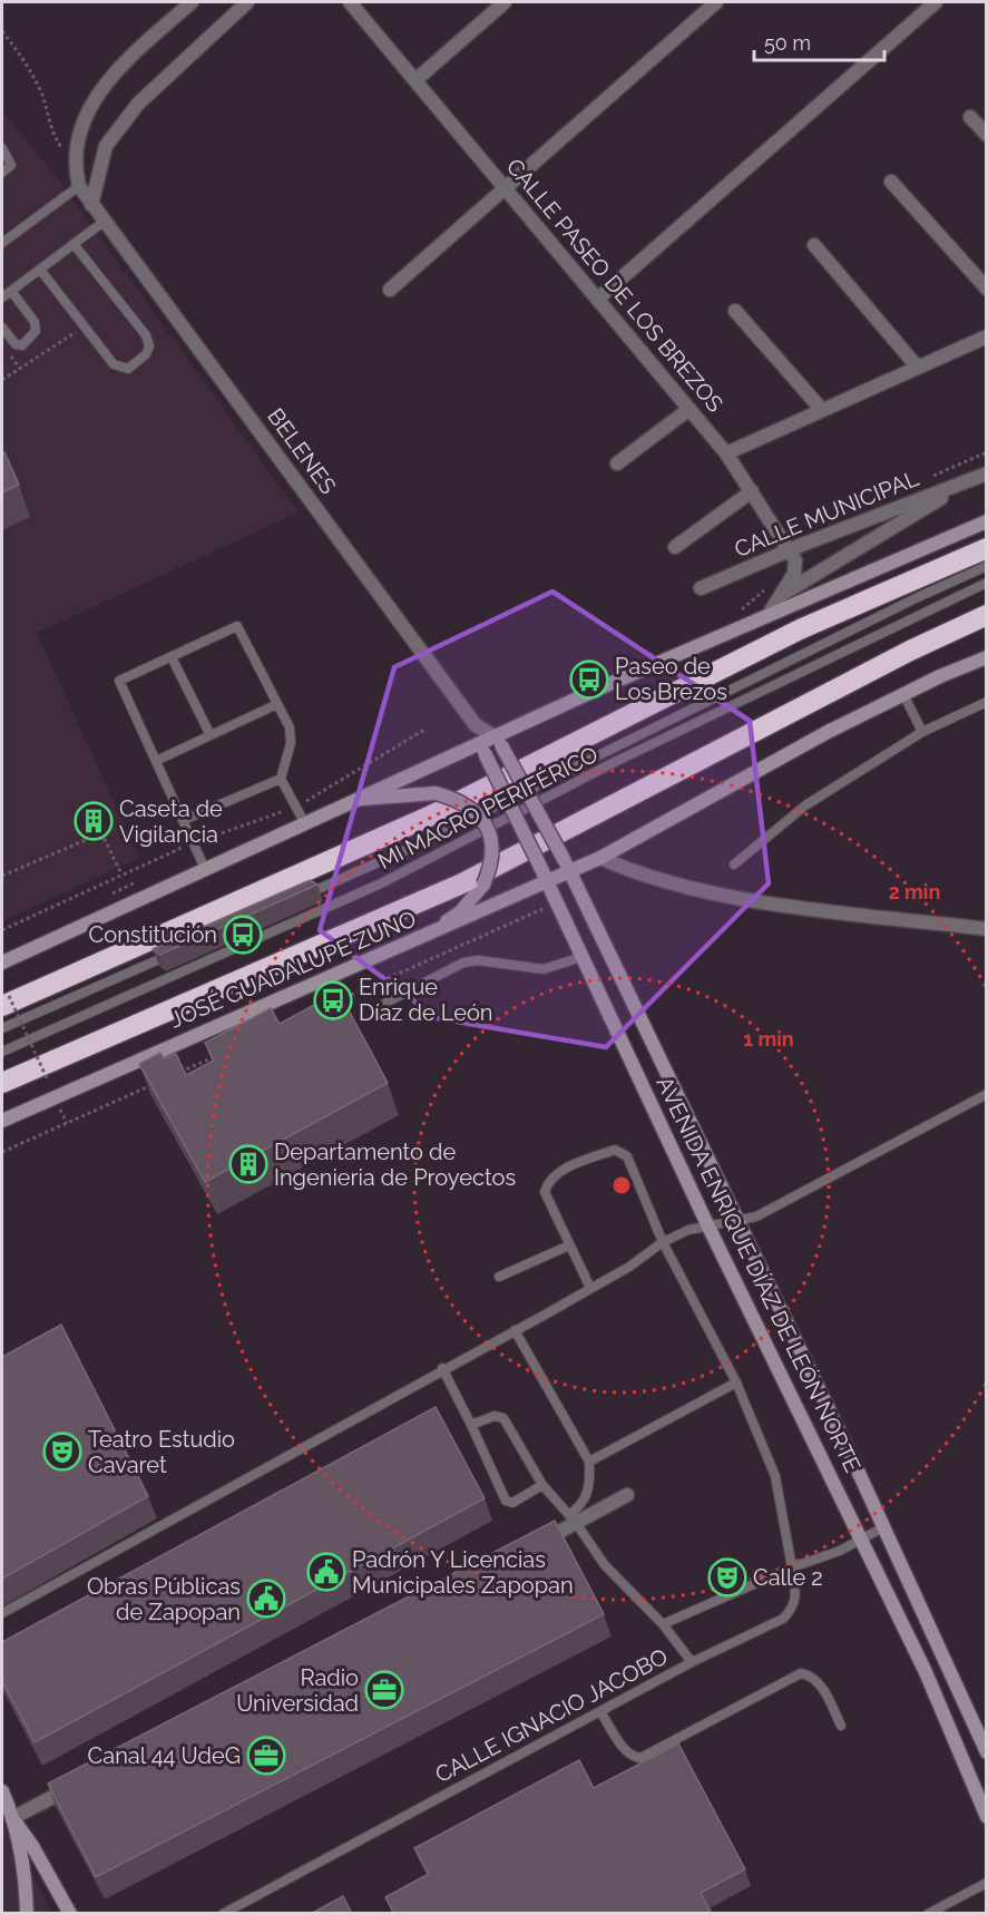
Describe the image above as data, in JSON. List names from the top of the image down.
{
  "streets": {
    "main road": ["JOSÉ GUADALUPE ZUNO", "AVENIDA ENRIQUE DÍAZ DE LEÓN NORTE"],
    "street": ["CALLE PASEO DE LOS BREZOS", "BELENES", "CALLE MUNICIPAL"],
    "lane": ["MI MACRO PERIFÉRICO", "CALLE IGNACIO JACOBO"]
  },
  "crossings": [
    ["CALLE PASEO DE LOS BREZOS", "CALLE MUNICIPAL"],
    ["BELENES", "AVENIDA ENRIQUE DÍAZ DE LEÓN NORTE"],
    ["JOSÉ GUADALUPE ZUNO", "AVENIDA ENRIQUE DÍAZ DE LEÓN NORTE"]
  ],
  "places": {
    "bus stop": ["Paseo de Los Brezos", "Constitución", "Enrique Díaz de León"],
    "building": ["Caseta de Vigilancia", "Departamento de Ingenieria de Proyectos"],
    "theatre": ["Teatro Estudio Cavaret", "Calle 2"],
    "public building": ["Padrón Y Licencias Municipales Zapopan", "Obras Públicas de Zapopan"],
    "office": ["Radio Universidad", "Canal 44 UdeG"]
  },
  "scale_bar": "50 m",
  "rings": ["2 min", "1 min"]
}
